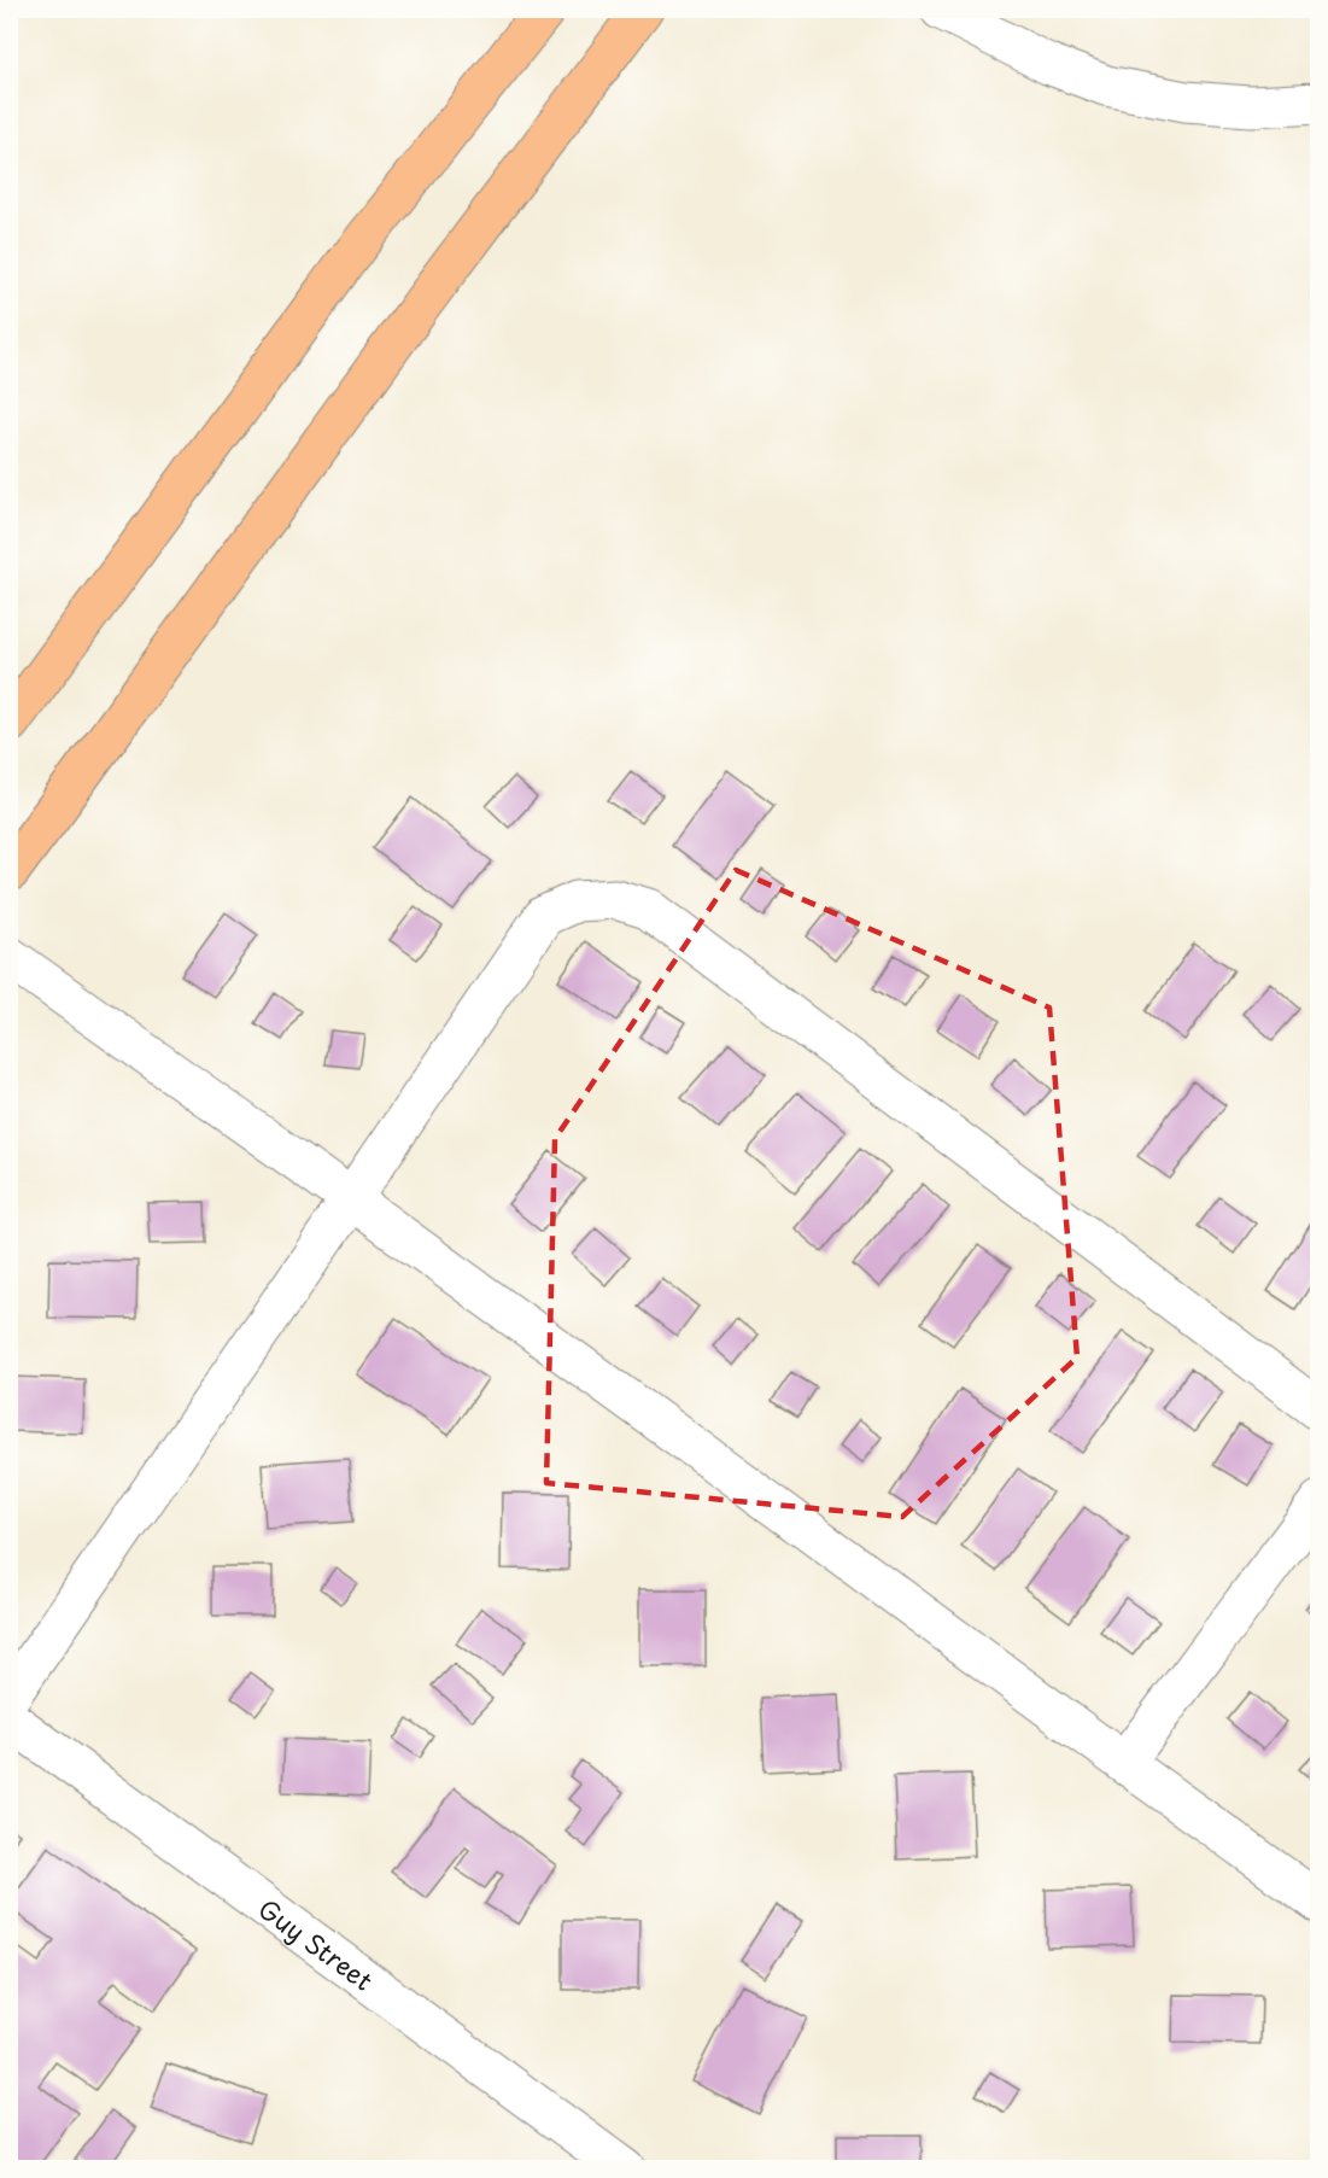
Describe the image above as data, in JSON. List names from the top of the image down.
{
  "streets": {
    "street": ["Guy Street"]
  }
}
